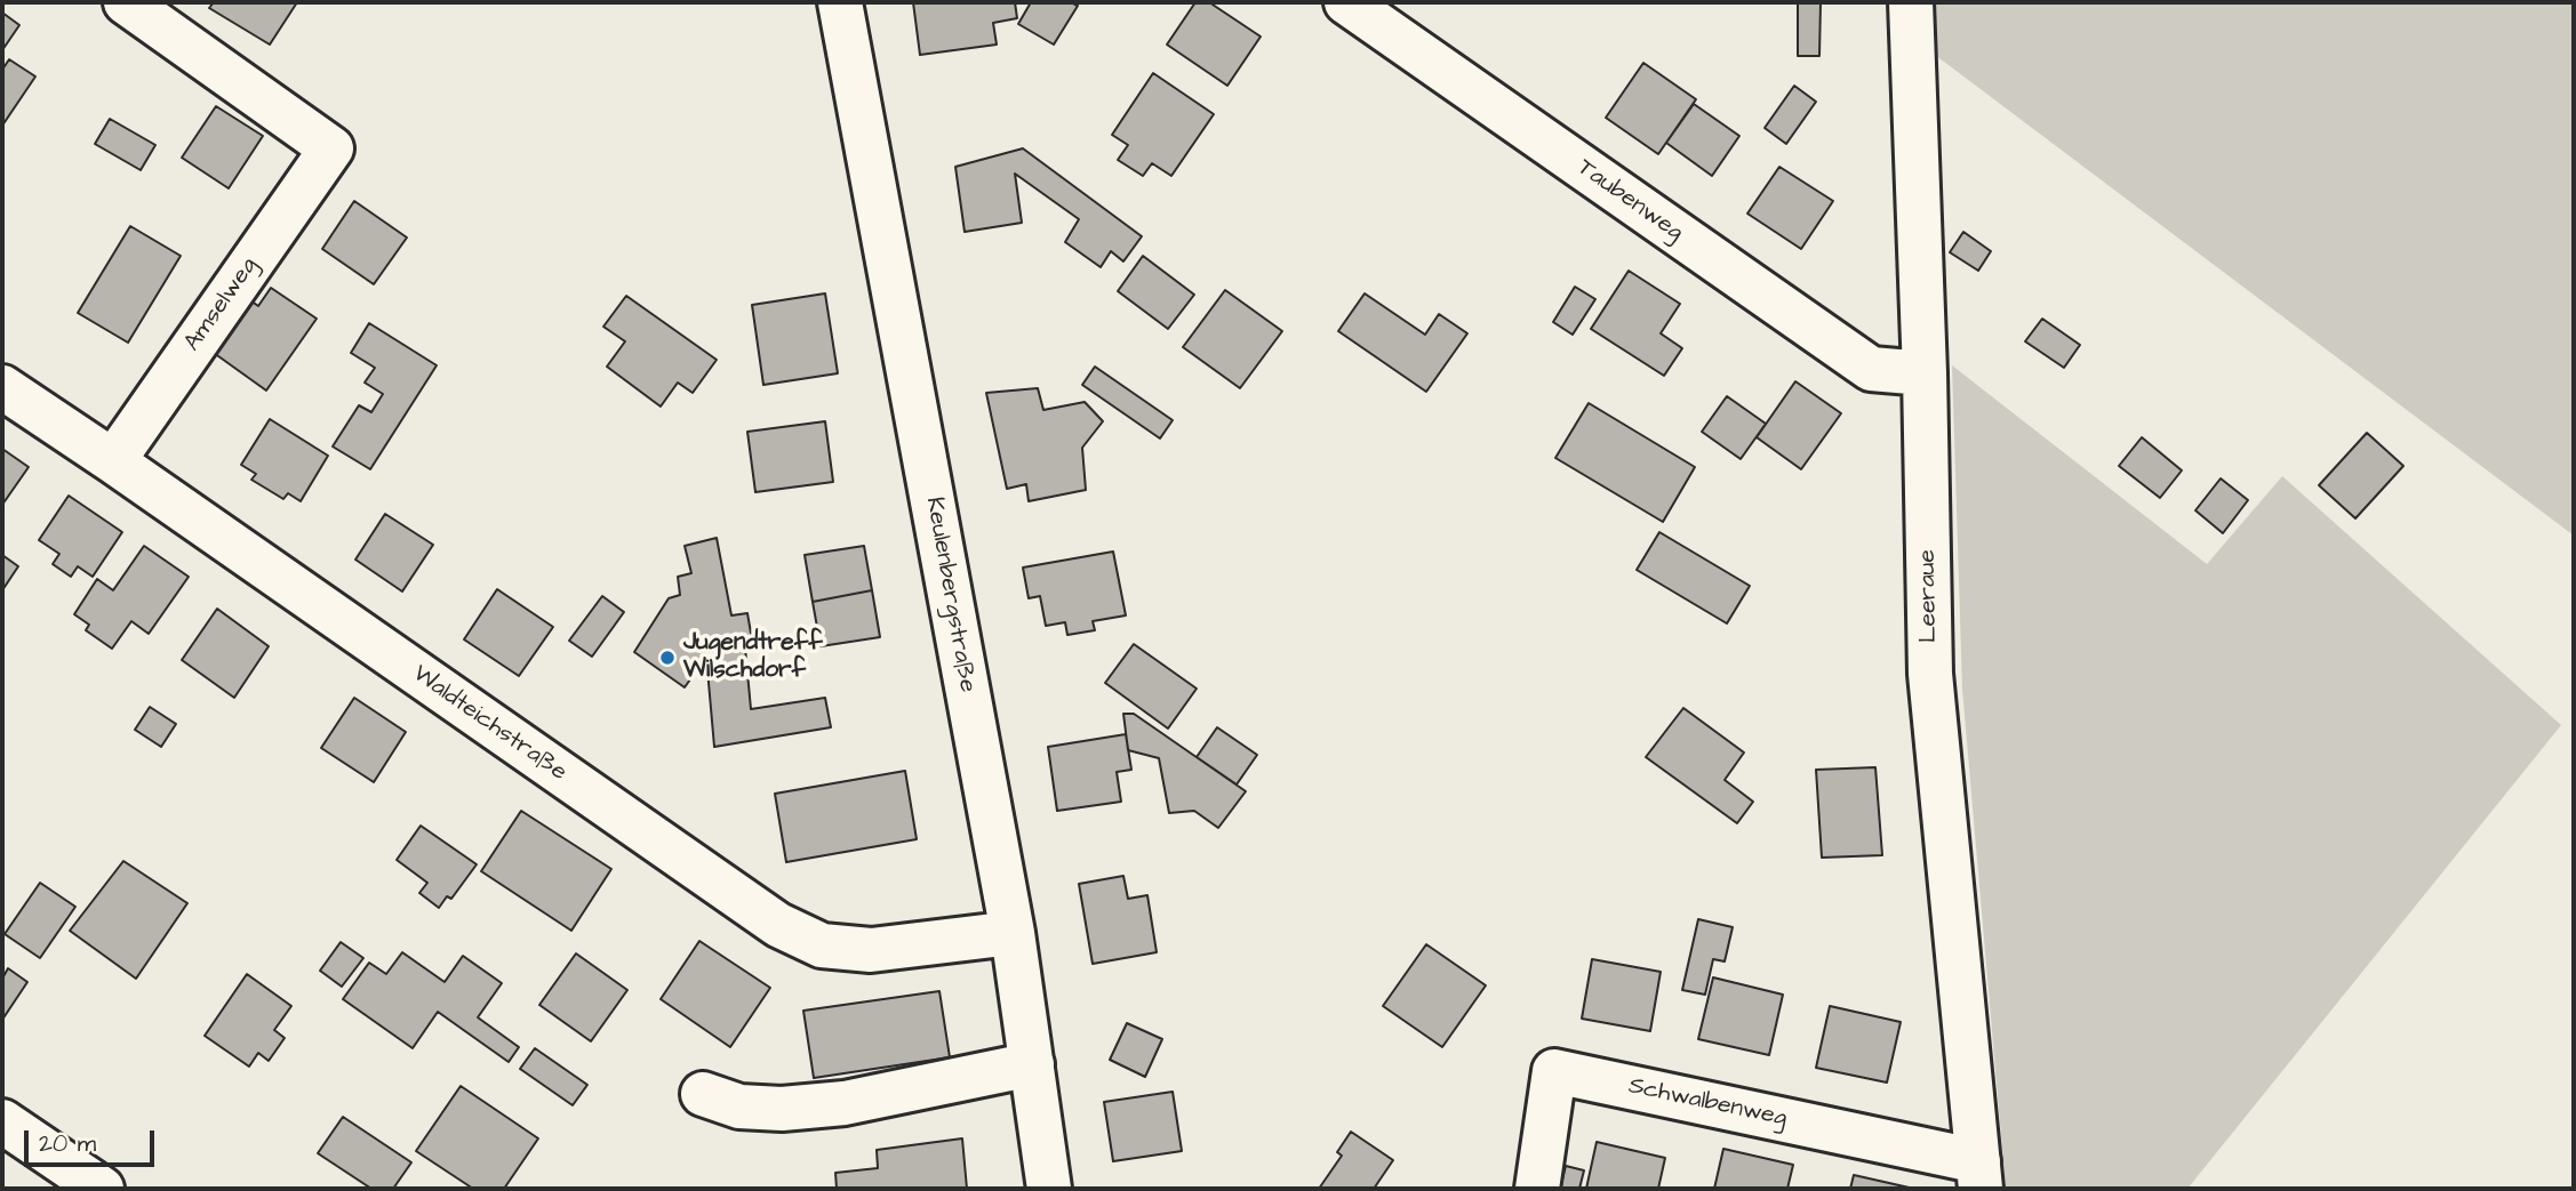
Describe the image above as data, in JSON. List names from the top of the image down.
{
  "streets": {
    "street": [
      "Taubenweg",
      "Amselweg",
      "Keulenbergstraße",
      "Leeraue",
      "Waldteichstraße",
      "Schwalbenweg"
    ]
  },
  "crossings": [
    ["Taubenweg", "Leeraue"],
    ["Amselweg", "Waldteichstraße"],
    ["Keulenbergstraße", "Waldteichstraße"],
    ["Leeraue", "Schwalbenweg"]
  ],
  "places": ["Jugendtreff Wilschdorf"],
  "scale_bar": "20 m"
}
